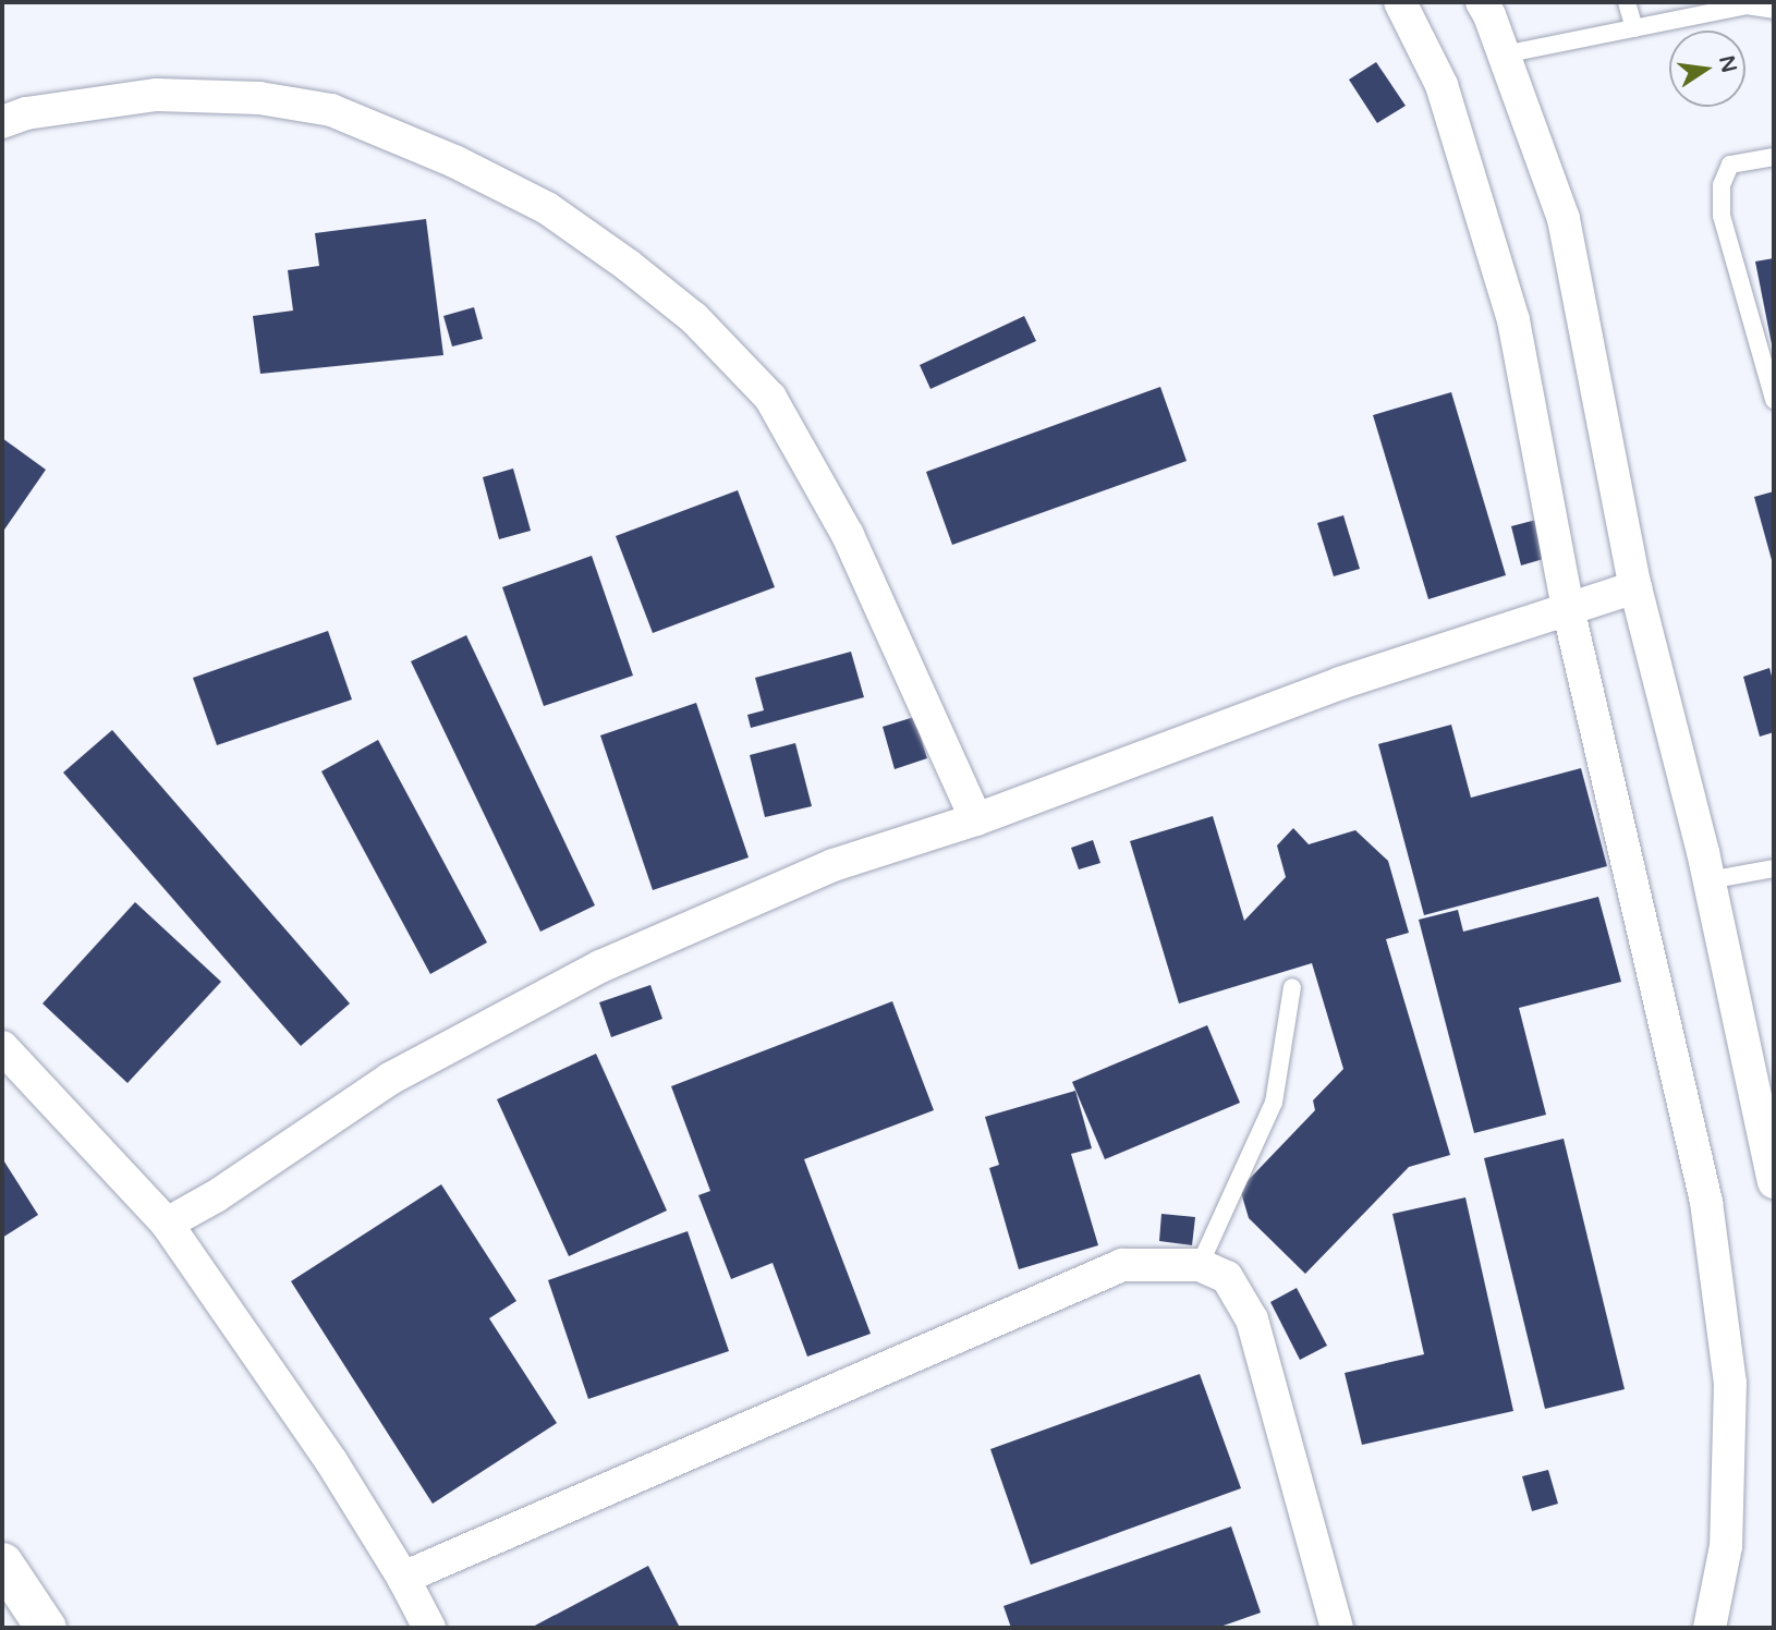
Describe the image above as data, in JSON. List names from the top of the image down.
{
  "north": "right"
}
